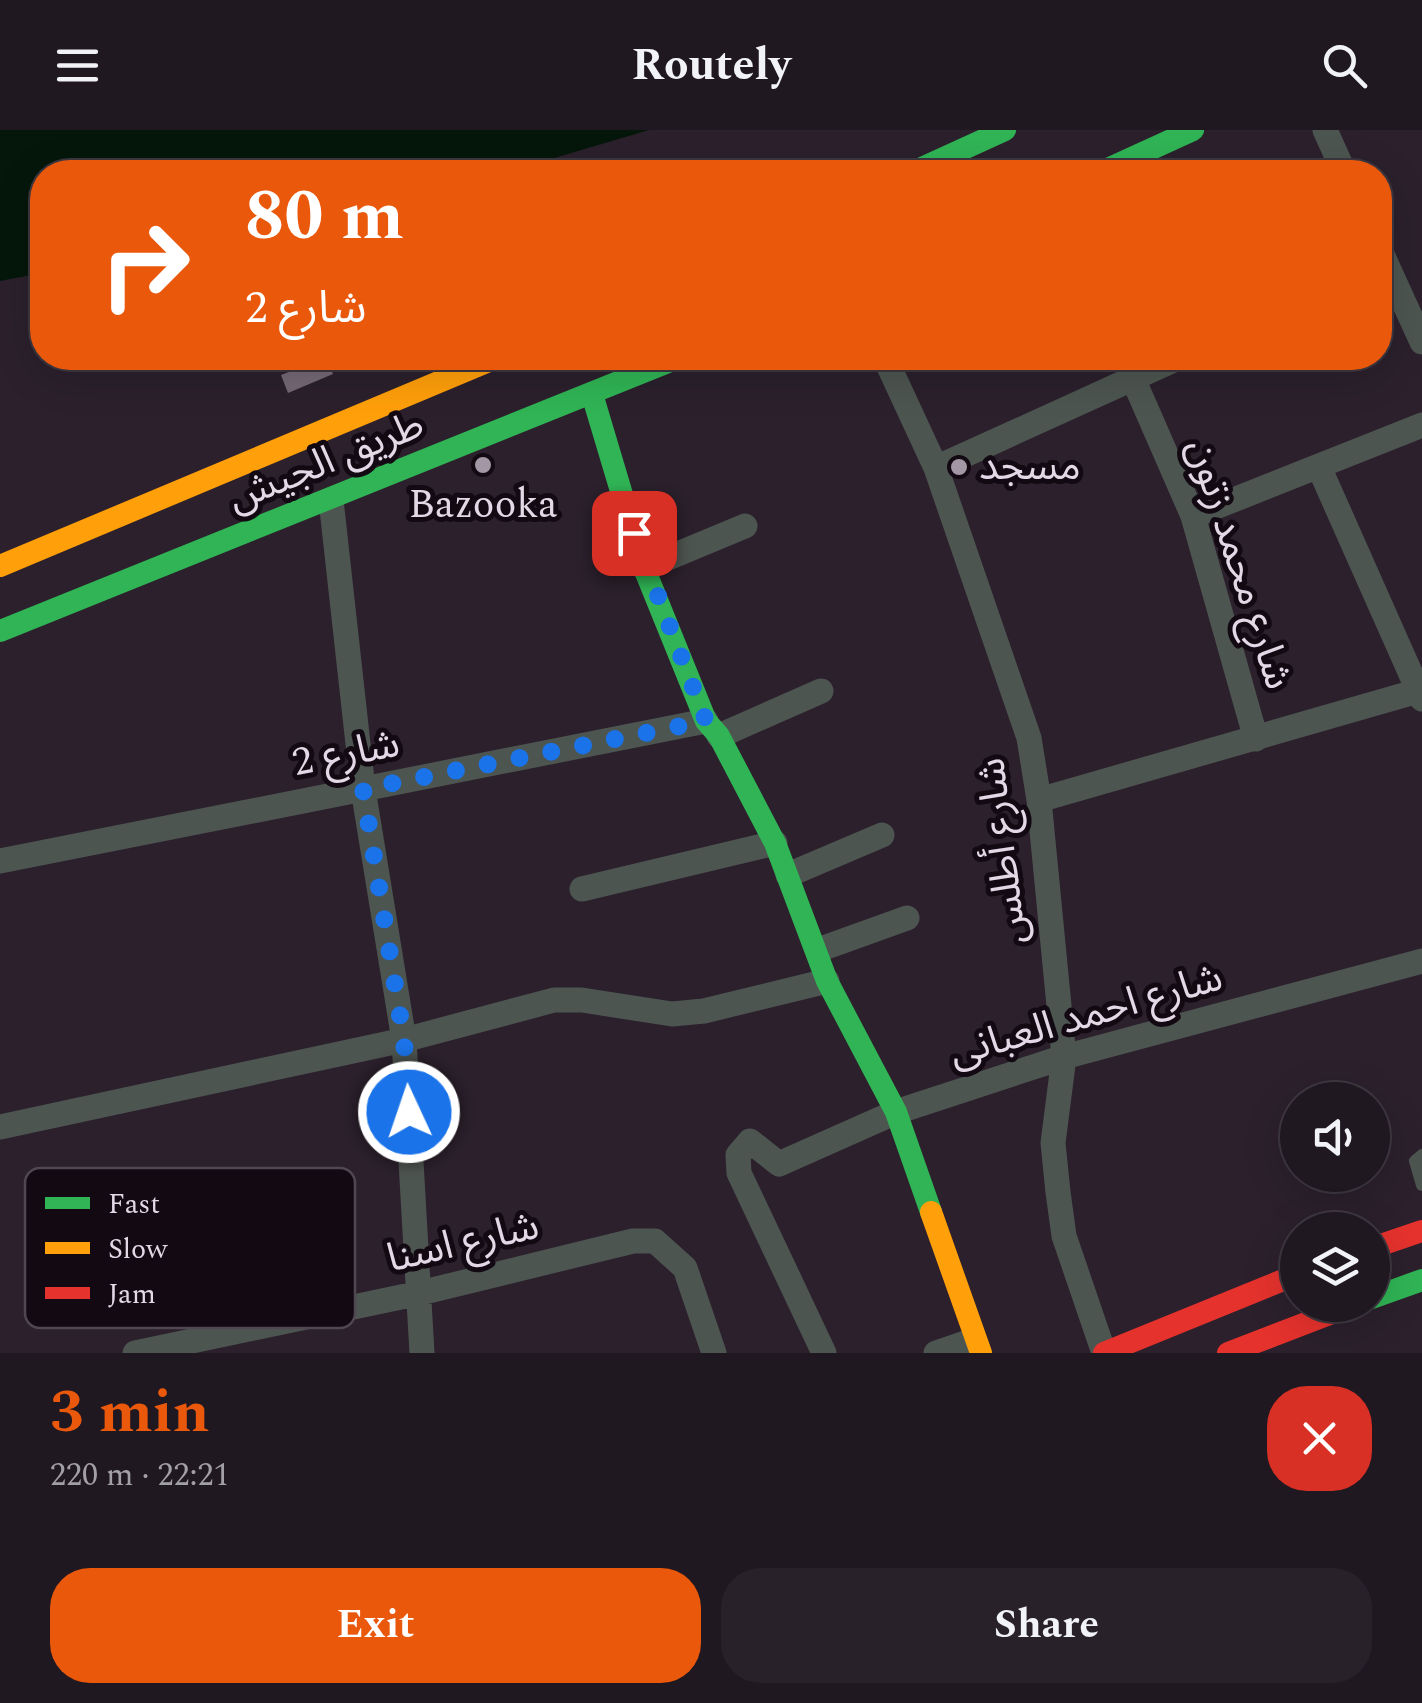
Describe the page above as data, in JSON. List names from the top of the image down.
{
  "streets": {
    "main road": ["طريق الجيش"],
    "street": [
      "شارع محمد زتون",
      "شارع 2",
      "شارع أطلس",
      "شارع احمد العبانى",
      "شارع اسنا"
    ]
  },
  "crossings": [
    ["شارع أطلس", "شارع احمد العبانى"]
  ],
  "places": ["Bazooka", "مسجد"],
  "legend": ["Fast", "Slow", "Jam"],
  "page": {
    "header": "Routely",
    "turn": ["80 m", "شارع 2"],
    "heading": ["3 min", "220 m · 22:21"],
    "buttons": ["Exit", "Share"]
  }
}
